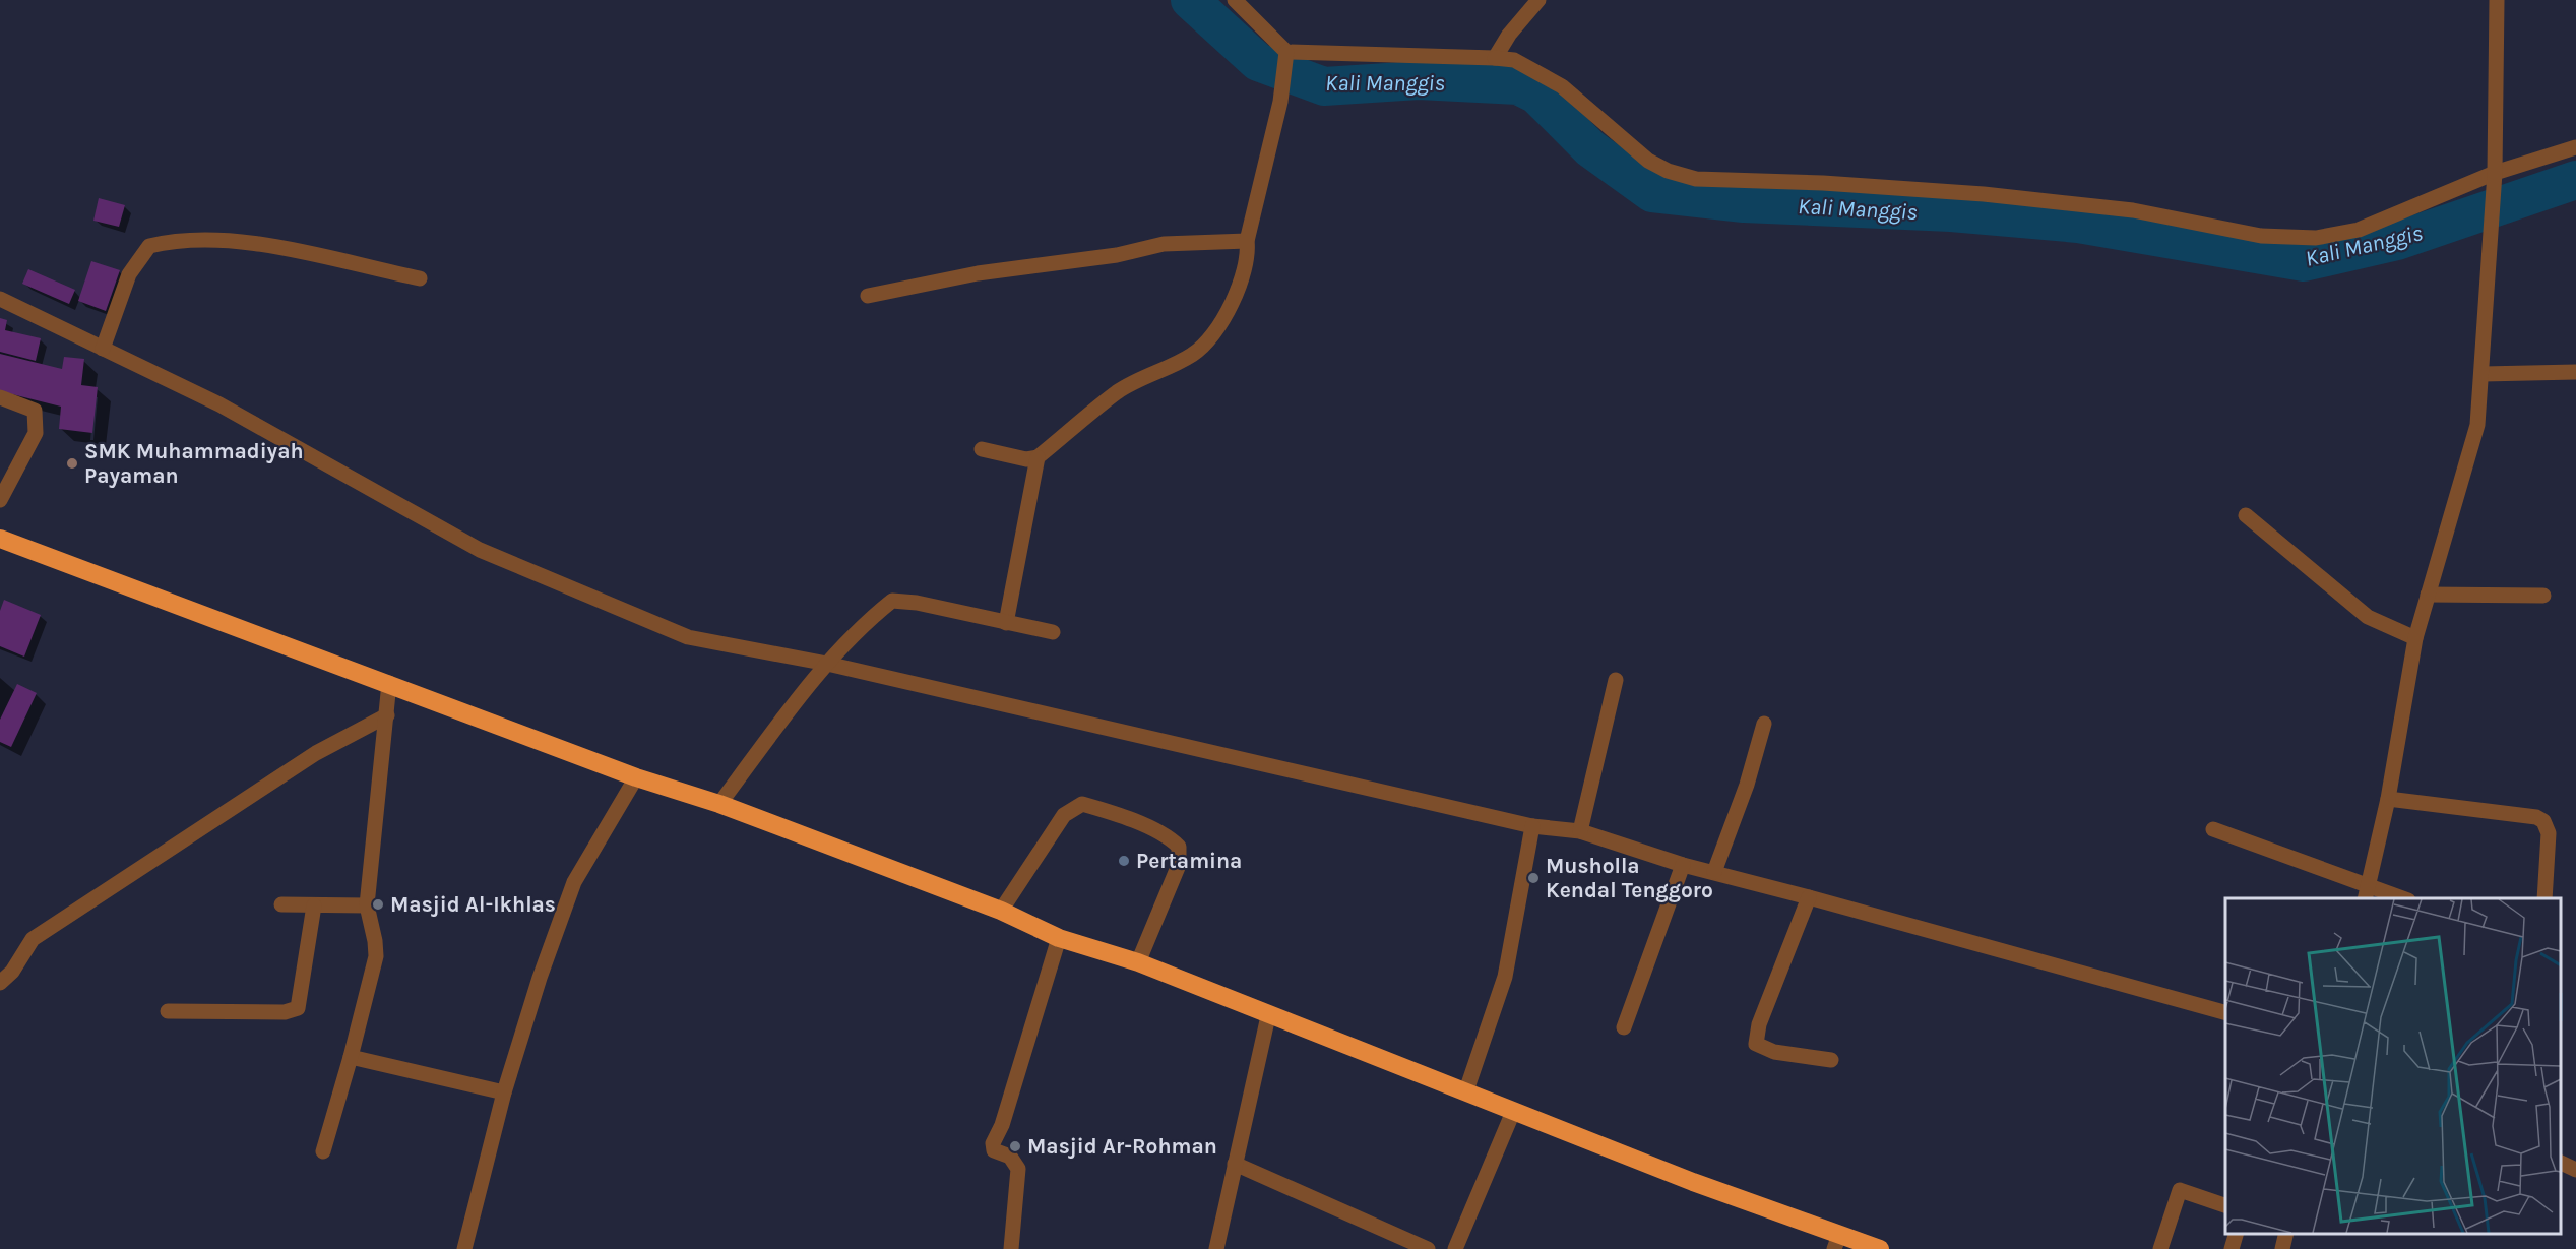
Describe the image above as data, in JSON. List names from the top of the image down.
{
  "water": ["Kali Manggis"],
  "places": [
    "SMK Muhammadiyah Payaman",
    "Pertamina",
    "Musholla Kendal Tenggoro",
    "Masjid Al-Ikhlas",
    "Masjid Ar-Rohman"
  ]
}
